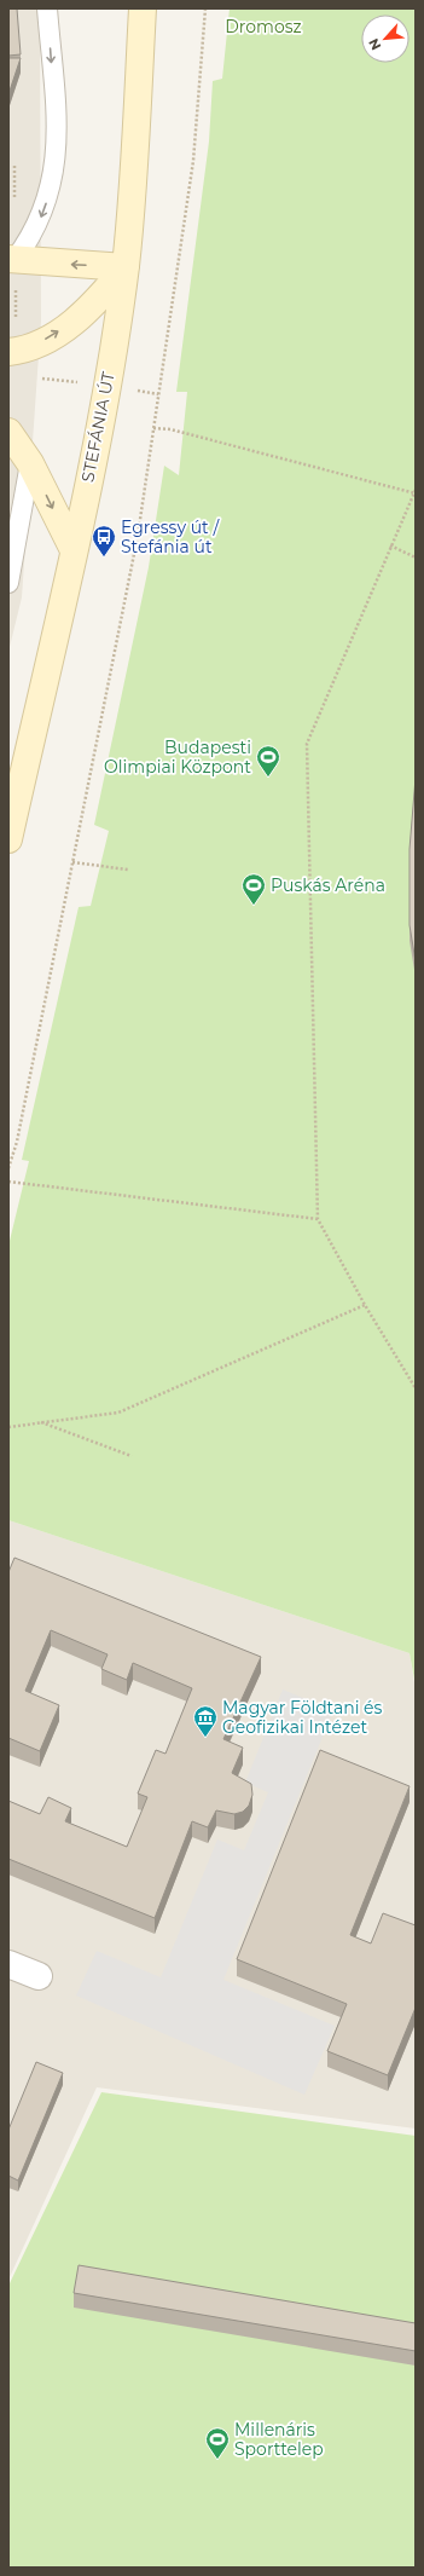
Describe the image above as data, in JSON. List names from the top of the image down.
{
  "streets": {
    "street": ["STEFÁNIA ÚT"]
  },
  "parks": ["Dromosz"],
  "places": {
    "bus stop": ["Egressy út / Stefánia út"],
    "sports": ["Budapesti Olimpiai Központ", "Puskás Aréna", "Millenáris Sporttelep"],
    "museum": ["Magyar Földtani és Geofizikai Intézet"]
  },
  "north": "bottom left"
}
